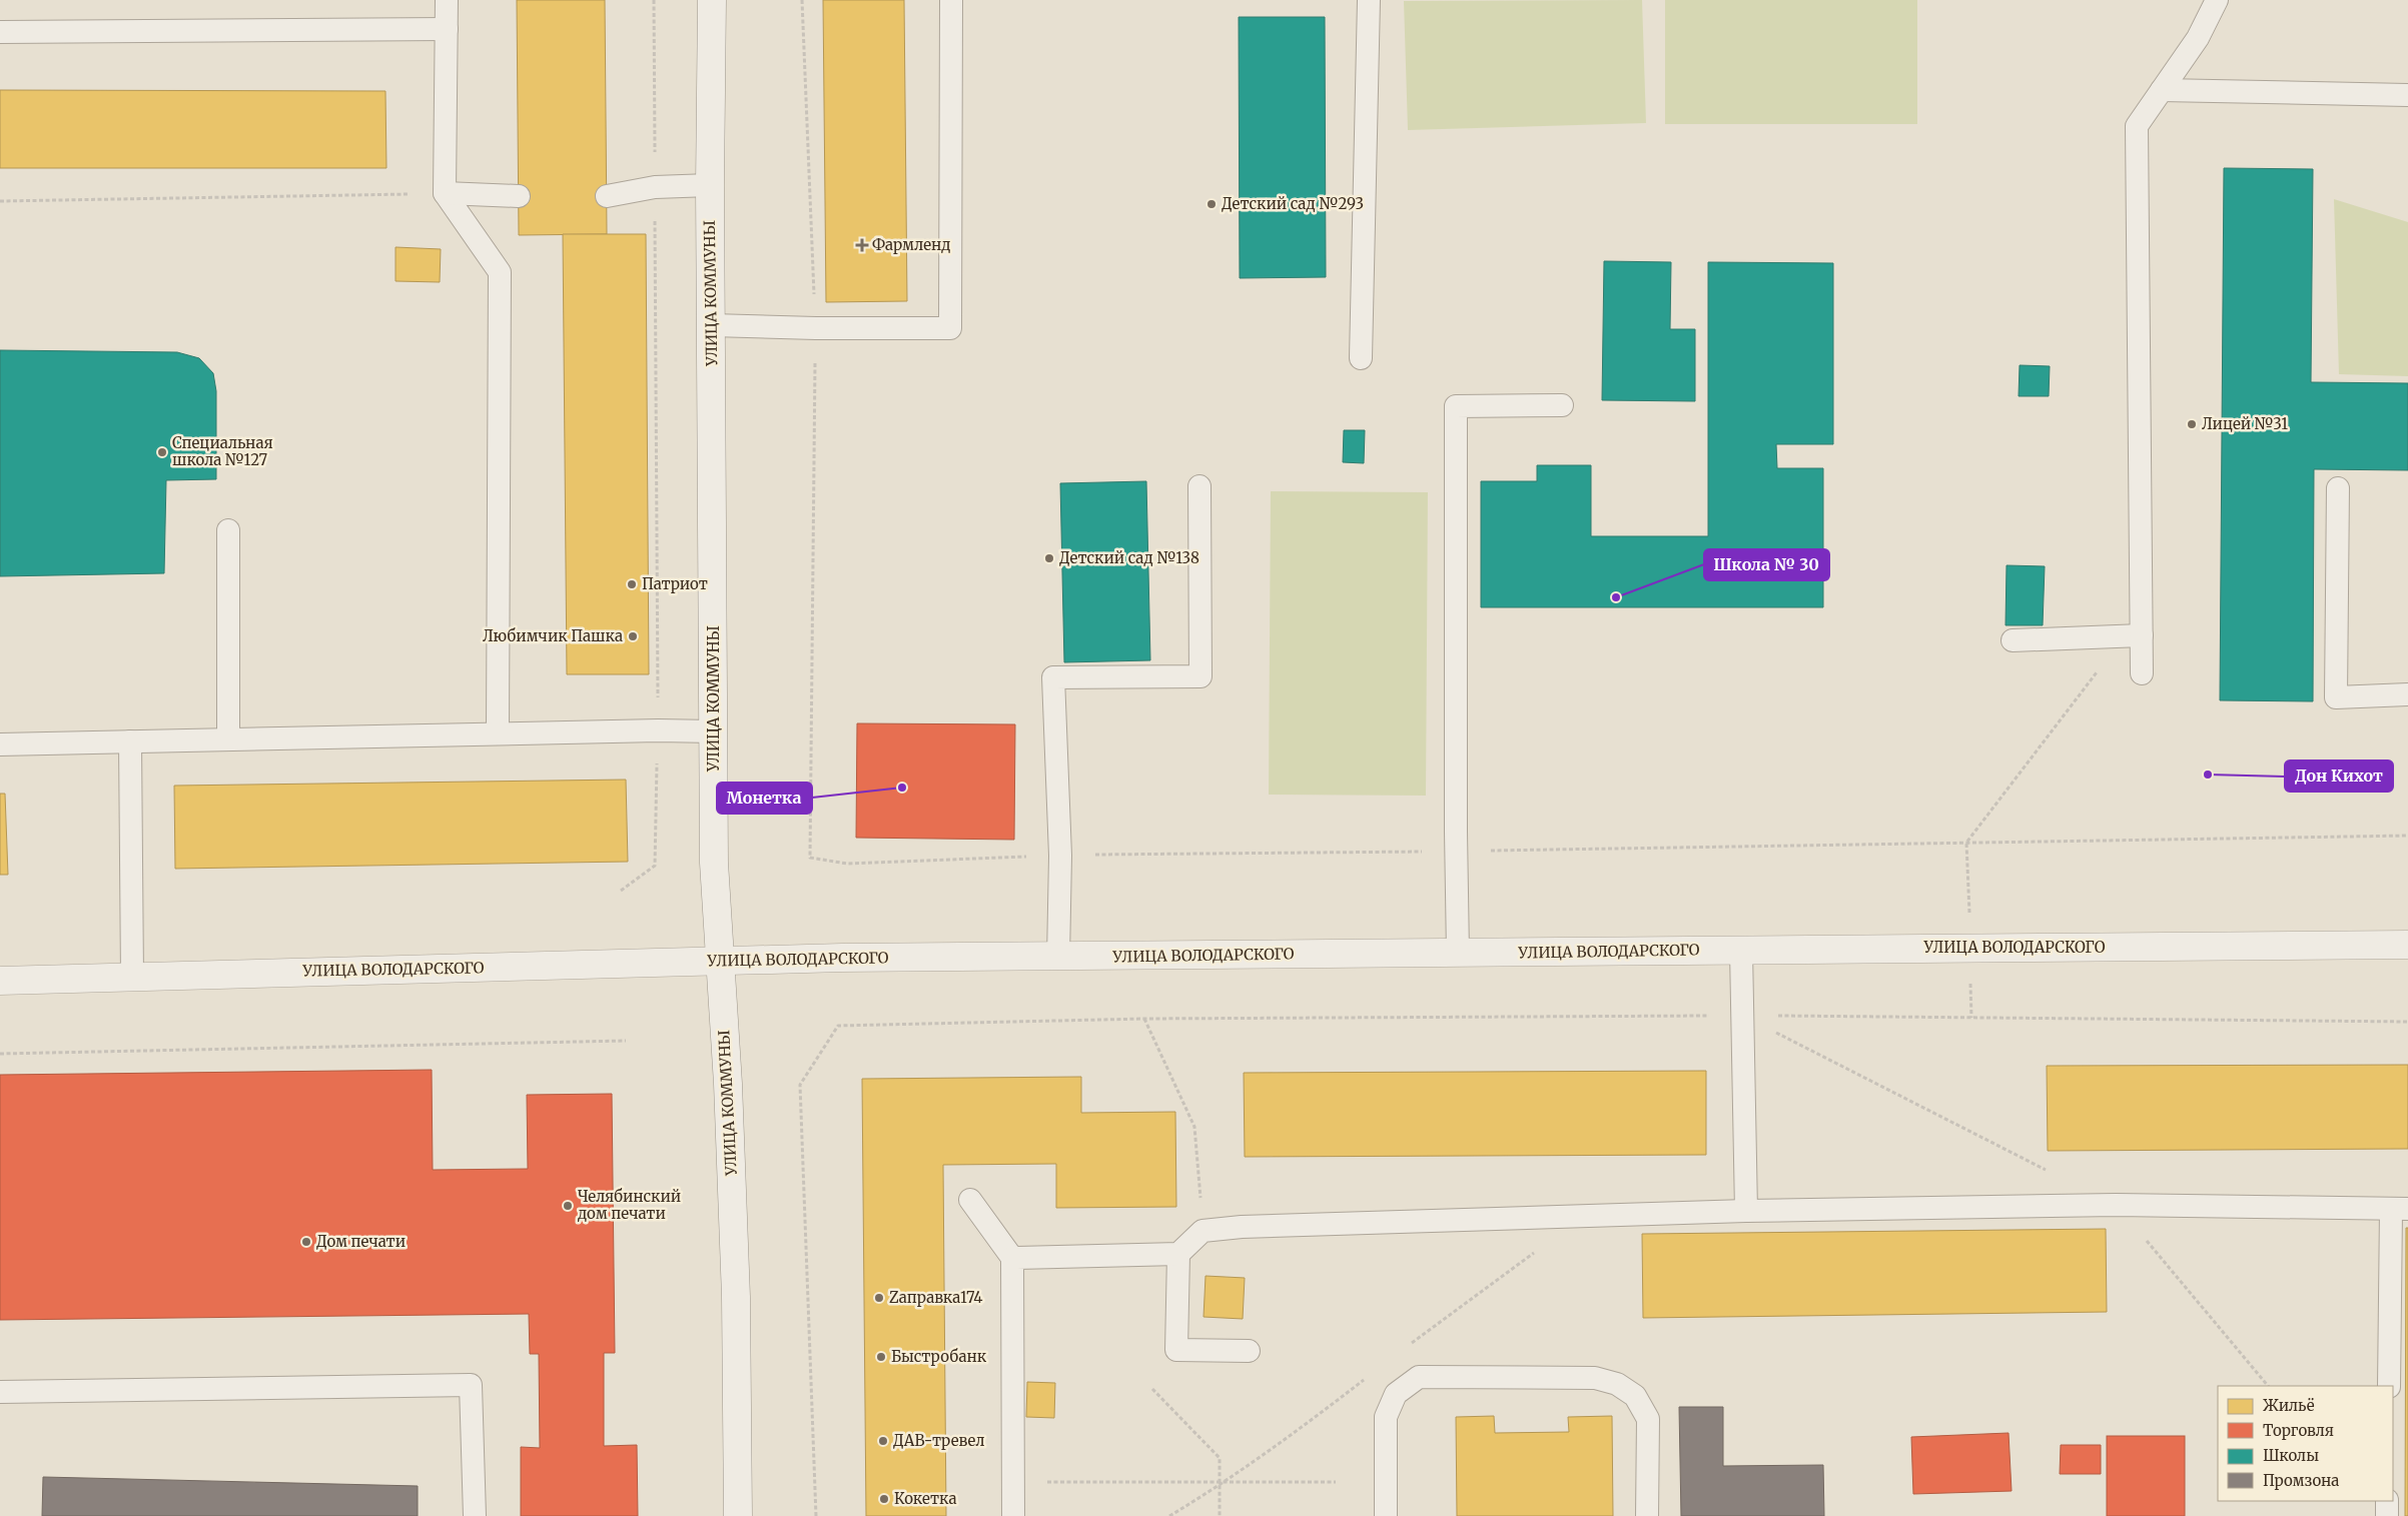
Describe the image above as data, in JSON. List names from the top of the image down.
{
  "streets": {
    "street": ["УЛИЦА КОММУНЫ", "УЛИЦА ВОЛОДАРСКОГО"]
  },
  "crossings": [
    ["УЛИЦА КОММУНЫ", "УЛИЦА ВОЛОДАРСКОГО"]
  ],
  "places": {
    "other": [
      "Детский сад №293",
      "Лицей №31",
      "Специальная школа №127",
      "Детский сад №138",
      "Патриот",
      "Школа № 30",
      "Любимчик Пашка",
      "Дон Кихот",
      "Монетка",
      "Челябинский дом печати",
      "Дом печати",
      "Zаправка174",
      "Быстробанк",
      "ДАВ-тревел",
      "Кокетка"
    ],
    "health": ["Фармленд"]
  },
  "legend": [
    "Жильё",
    "Торговля",
    "Школы",
    "Промзона"
  ]
}
